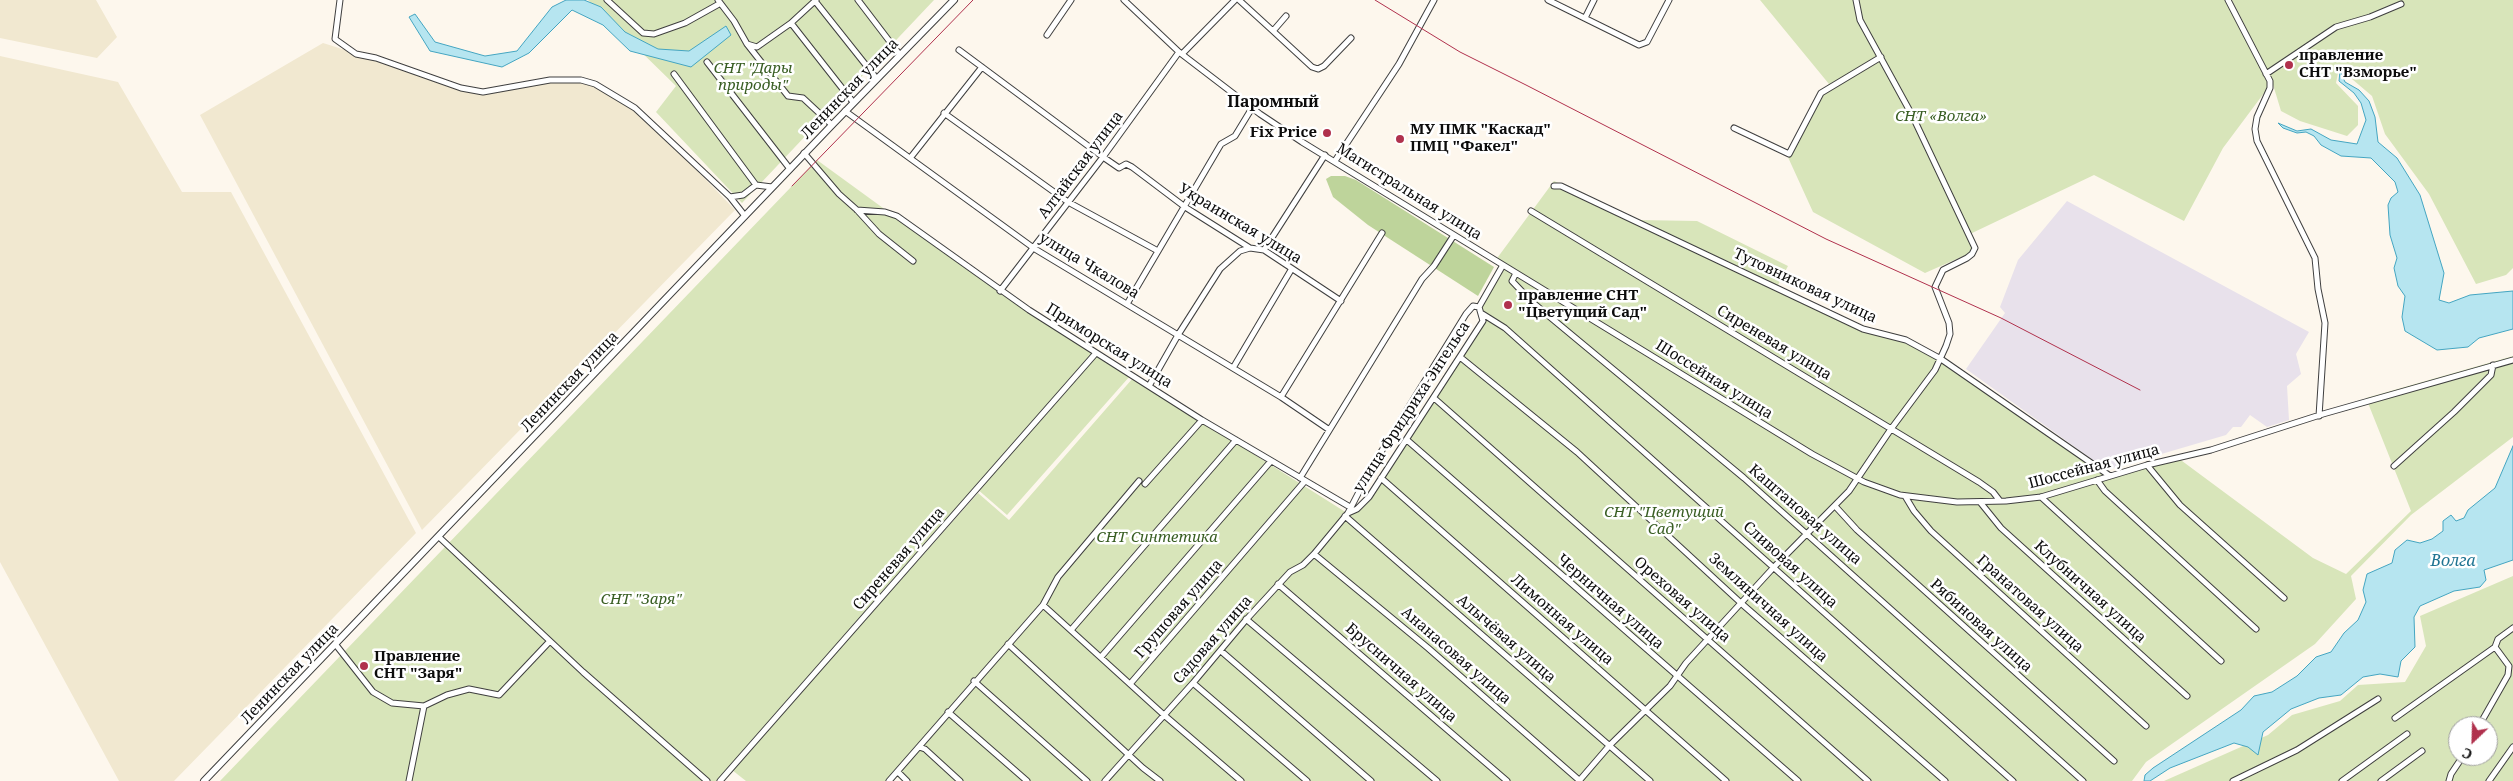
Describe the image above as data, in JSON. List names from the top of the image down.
{
  "streets": {
    "street": [
      "Ленинская улица",
      "Алтайская улица",
      "Магистральная улица",
      "Украинская улица",
      "улица Чкалова",
      "Тутовниковая улица",
      "Сиреневая улица",
      "Приморская улица",
      "Шоссейная улица",
      "улица Фридриха Энгельса",
      "Каштановая улица",
      "Сливовая улица",
      "Клубничная улица",
      "Ореховая улица",
      "Черничная улица",
      "Гранатовая улица",
      "Земляничная улица",
      "Грушовая улица",
      "Лимонная улица",
      "Рябиновая улица",
      "Алычёвая улица",
      "Садовая улица",
      "Ананасовая улица",
      "Брусничная улица"
    ]
  },
  "crossings": [
    ["Ленинская улица", "улица Чкалова"],
    ["Алтайская улица", "Магистральная улица"],
    ["Алтайская улица", "Украинская улица"],
    ["Алтайская улица", "улица Чкалова"],
    ["Алтайская улица", "Приморская улица"],
    ["Магистральная улица", "Шоссейная улица"],
    ["Магистральная улица", "Грушовая улица"],
    ["улица Чкалова", "Грушовая улица"],
    ["Тутовниковая улица", "Шоссейная улица"],
    ["Сиреневая улица", "Приморская улица"],
    ["Сиреневая улица", "Шоссейная улица"],
    ["Приморская улица", "улица Фридриха Энгельса"],
    ["Приморская улица", "Грушовая улица"],
    ["Шоссейная улица", "улица Фридриха Энгельса"],
    ["Шоссейная улица", "Каштановая улица"],
    ["Шоссейная улица", "Клубничная улица"],
    ["Шоссейная улица", "Гранатовая улица"],
    ["улица Фридриха Энгельса", "Сливовая улица"],
    ["улица Фридриха Энгельса", "Ореховая улица"],
    ["улица Фридриха Энгельса", "Черничная улица"],
    ["улица Фридриха Энгельса", "Земляничная улица"],
    ["улица Фридриха Энгельса", "Лимонная улица"],
    ["улица Фридриха Энгельса", "Алычёвая улица"],
    ["улица Фридриха Энгельса", "Садовая улица"],
    ["Алычёвая улица", "Садовая улица"],
    ["Садовая улица", "Ананасовая улица"],
    ["Садовая улица", "Брусничная улица"]
  ],
  "districts": ["Паромный"],
  "water": ["Волга"],
  "parks": [
    "СНТ \"Дары природы\"",
    "СНТ «Волга»",
    "СНТ \"Цветущий Сад\"",
    "СНТ Синтетика",
    "СНТ \"Заря\""
  ],
  "places": [
    "правление СНТ \"Взморье\"",
    "Fix Price",
    "МУ ПМК \"Каскад\" ПМЦ \"Факел\"",
    "правление СНТ \"Цветущий Сад\"",
    "Правление СНТ \"Заря\""
  ],
  "north": "bottom left"
}
